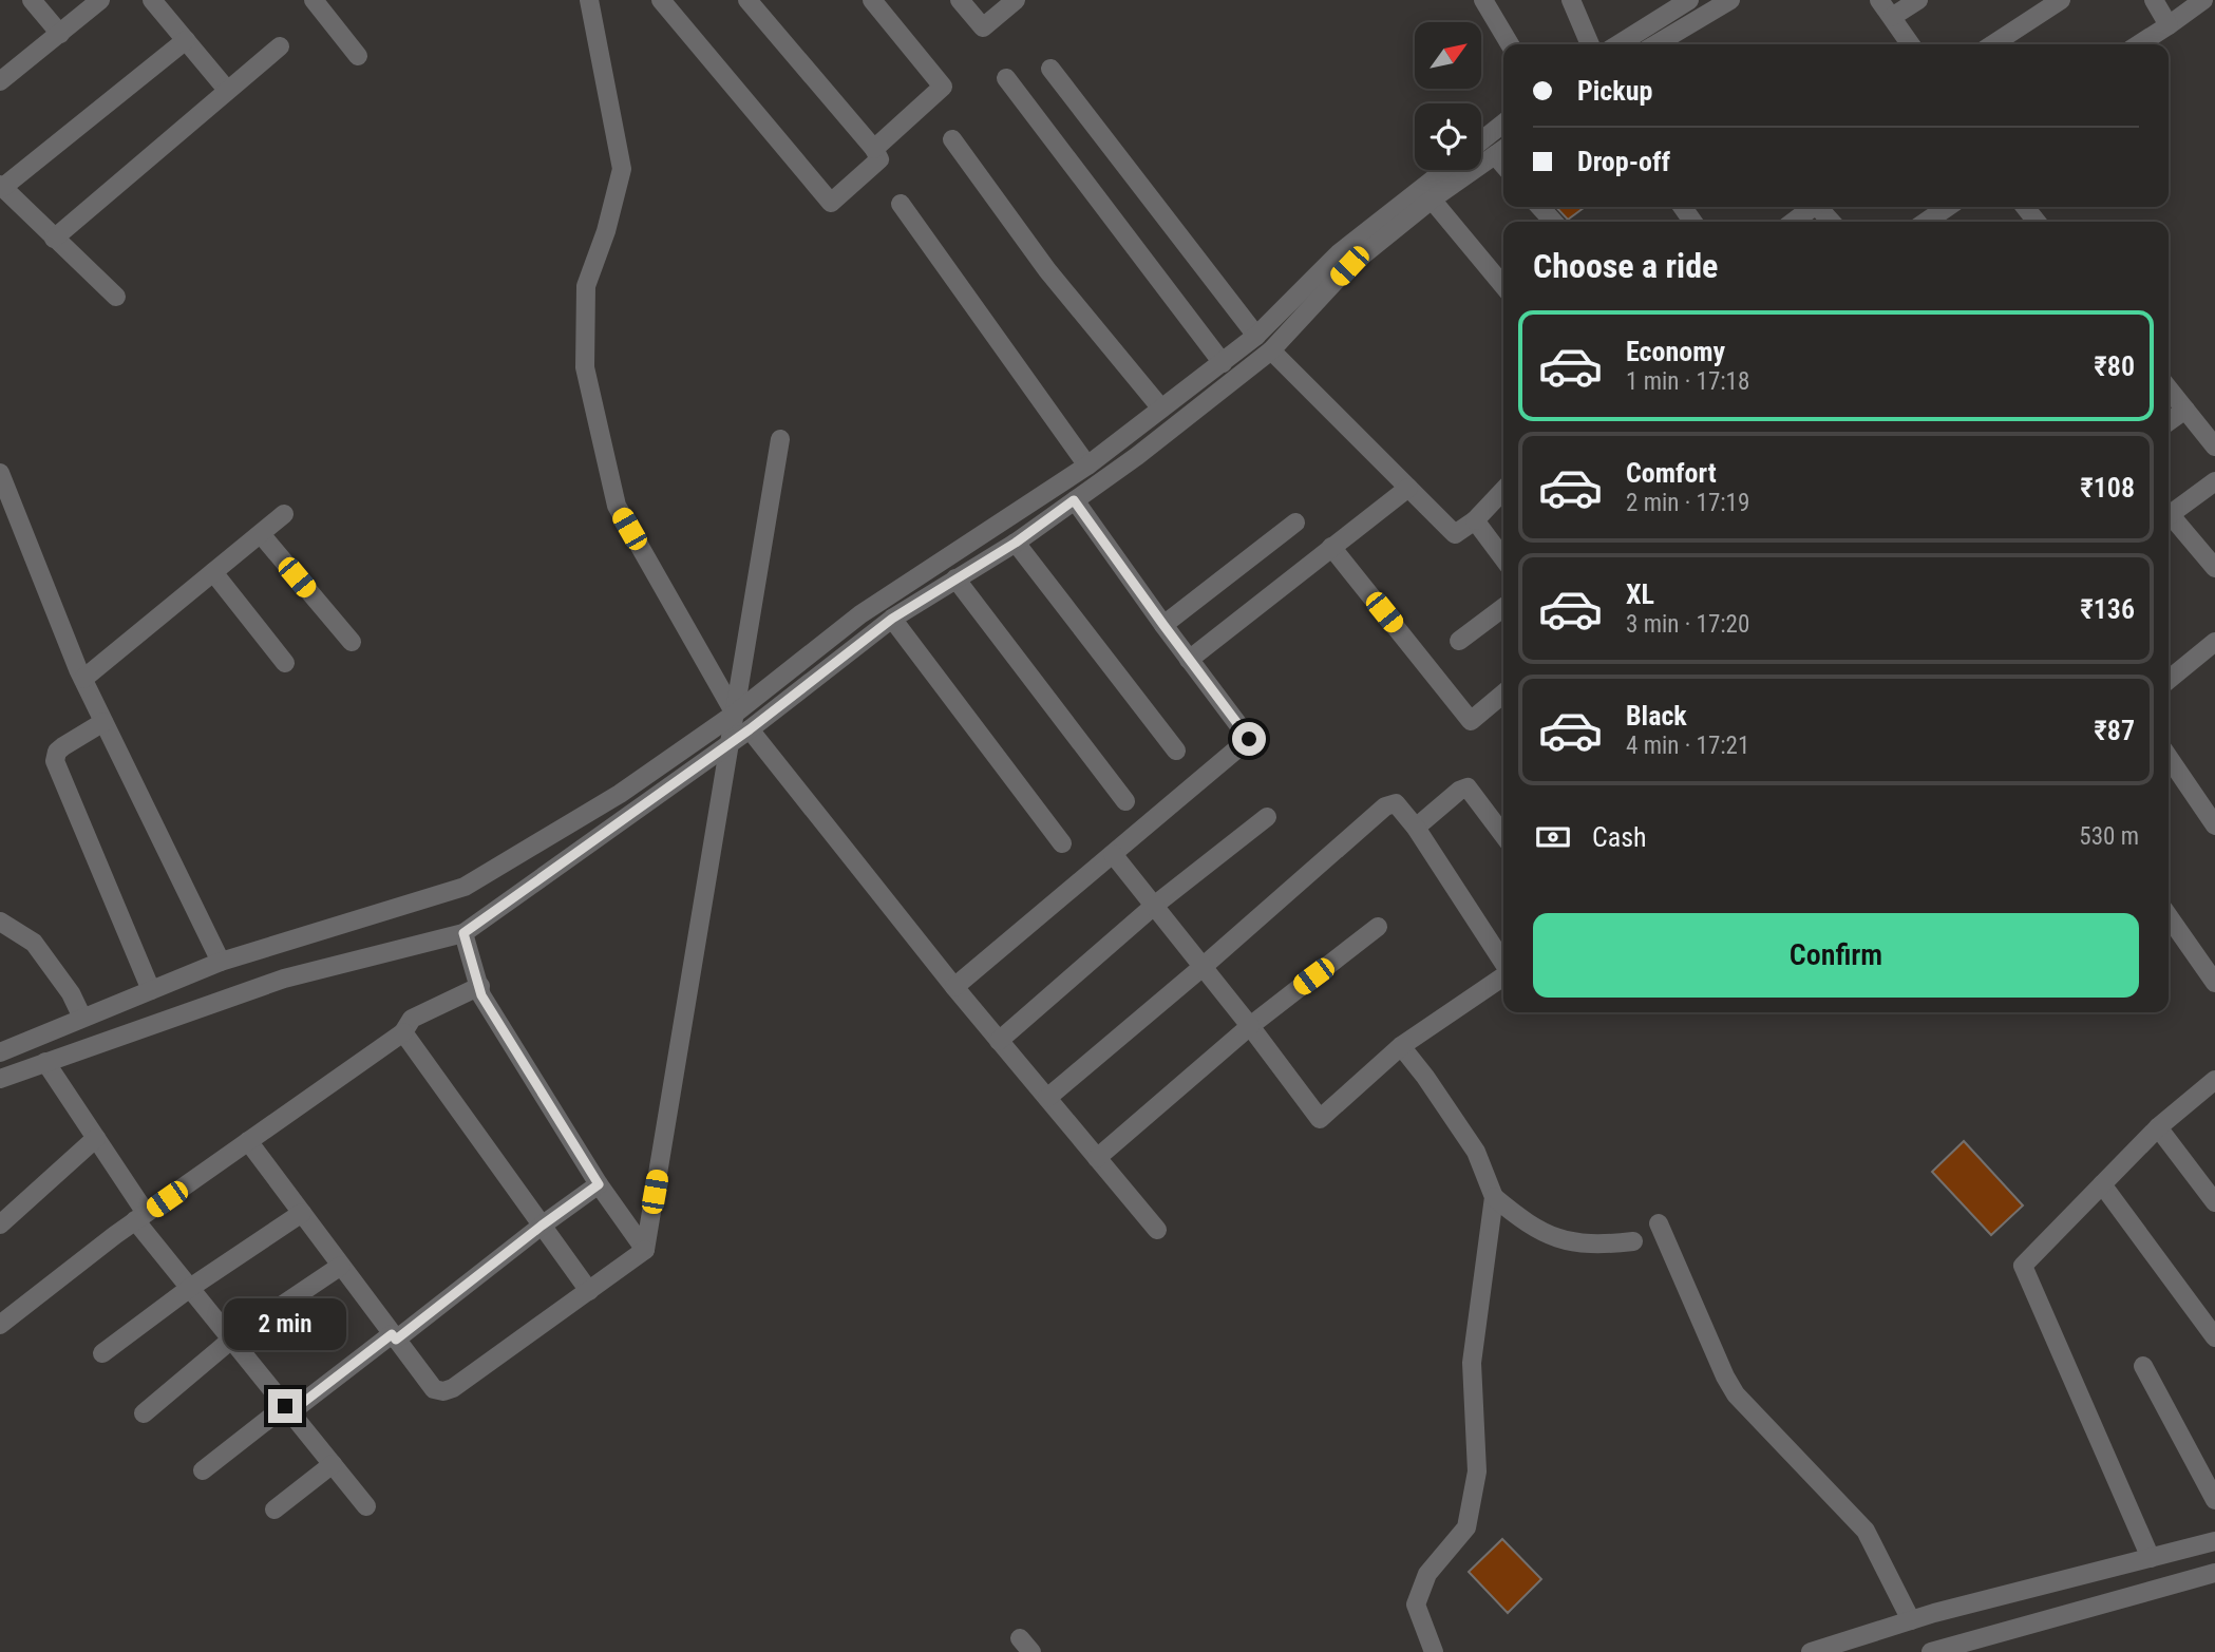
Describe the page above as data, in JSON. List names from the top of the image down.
{
  "north": "top right",
  "page": {
    "banner": ["Pickup", "Drop-off"],
    "heading": "Choose a ride",
    "list": [
      {
        "name": "Economy",
        "note": "1 min · 17:18",
        "value": "₹80"
      },
      {
        "name": "Comfort",
        "note": "2 min · 17:19",
        "value": "₹108"
      },
      {
        "name": "XL",
        "note": "3 min · 17:20",
        "value": "₹136"
      },
      {
        "name": "Black",
        "note": "4 min · 17:21",
        "value": "₹87"
      }
    ],
    "pay": ["Cash", "530 m"],
    "buttons": "Confirm",
    "bubble": "2 min"
  }
}
